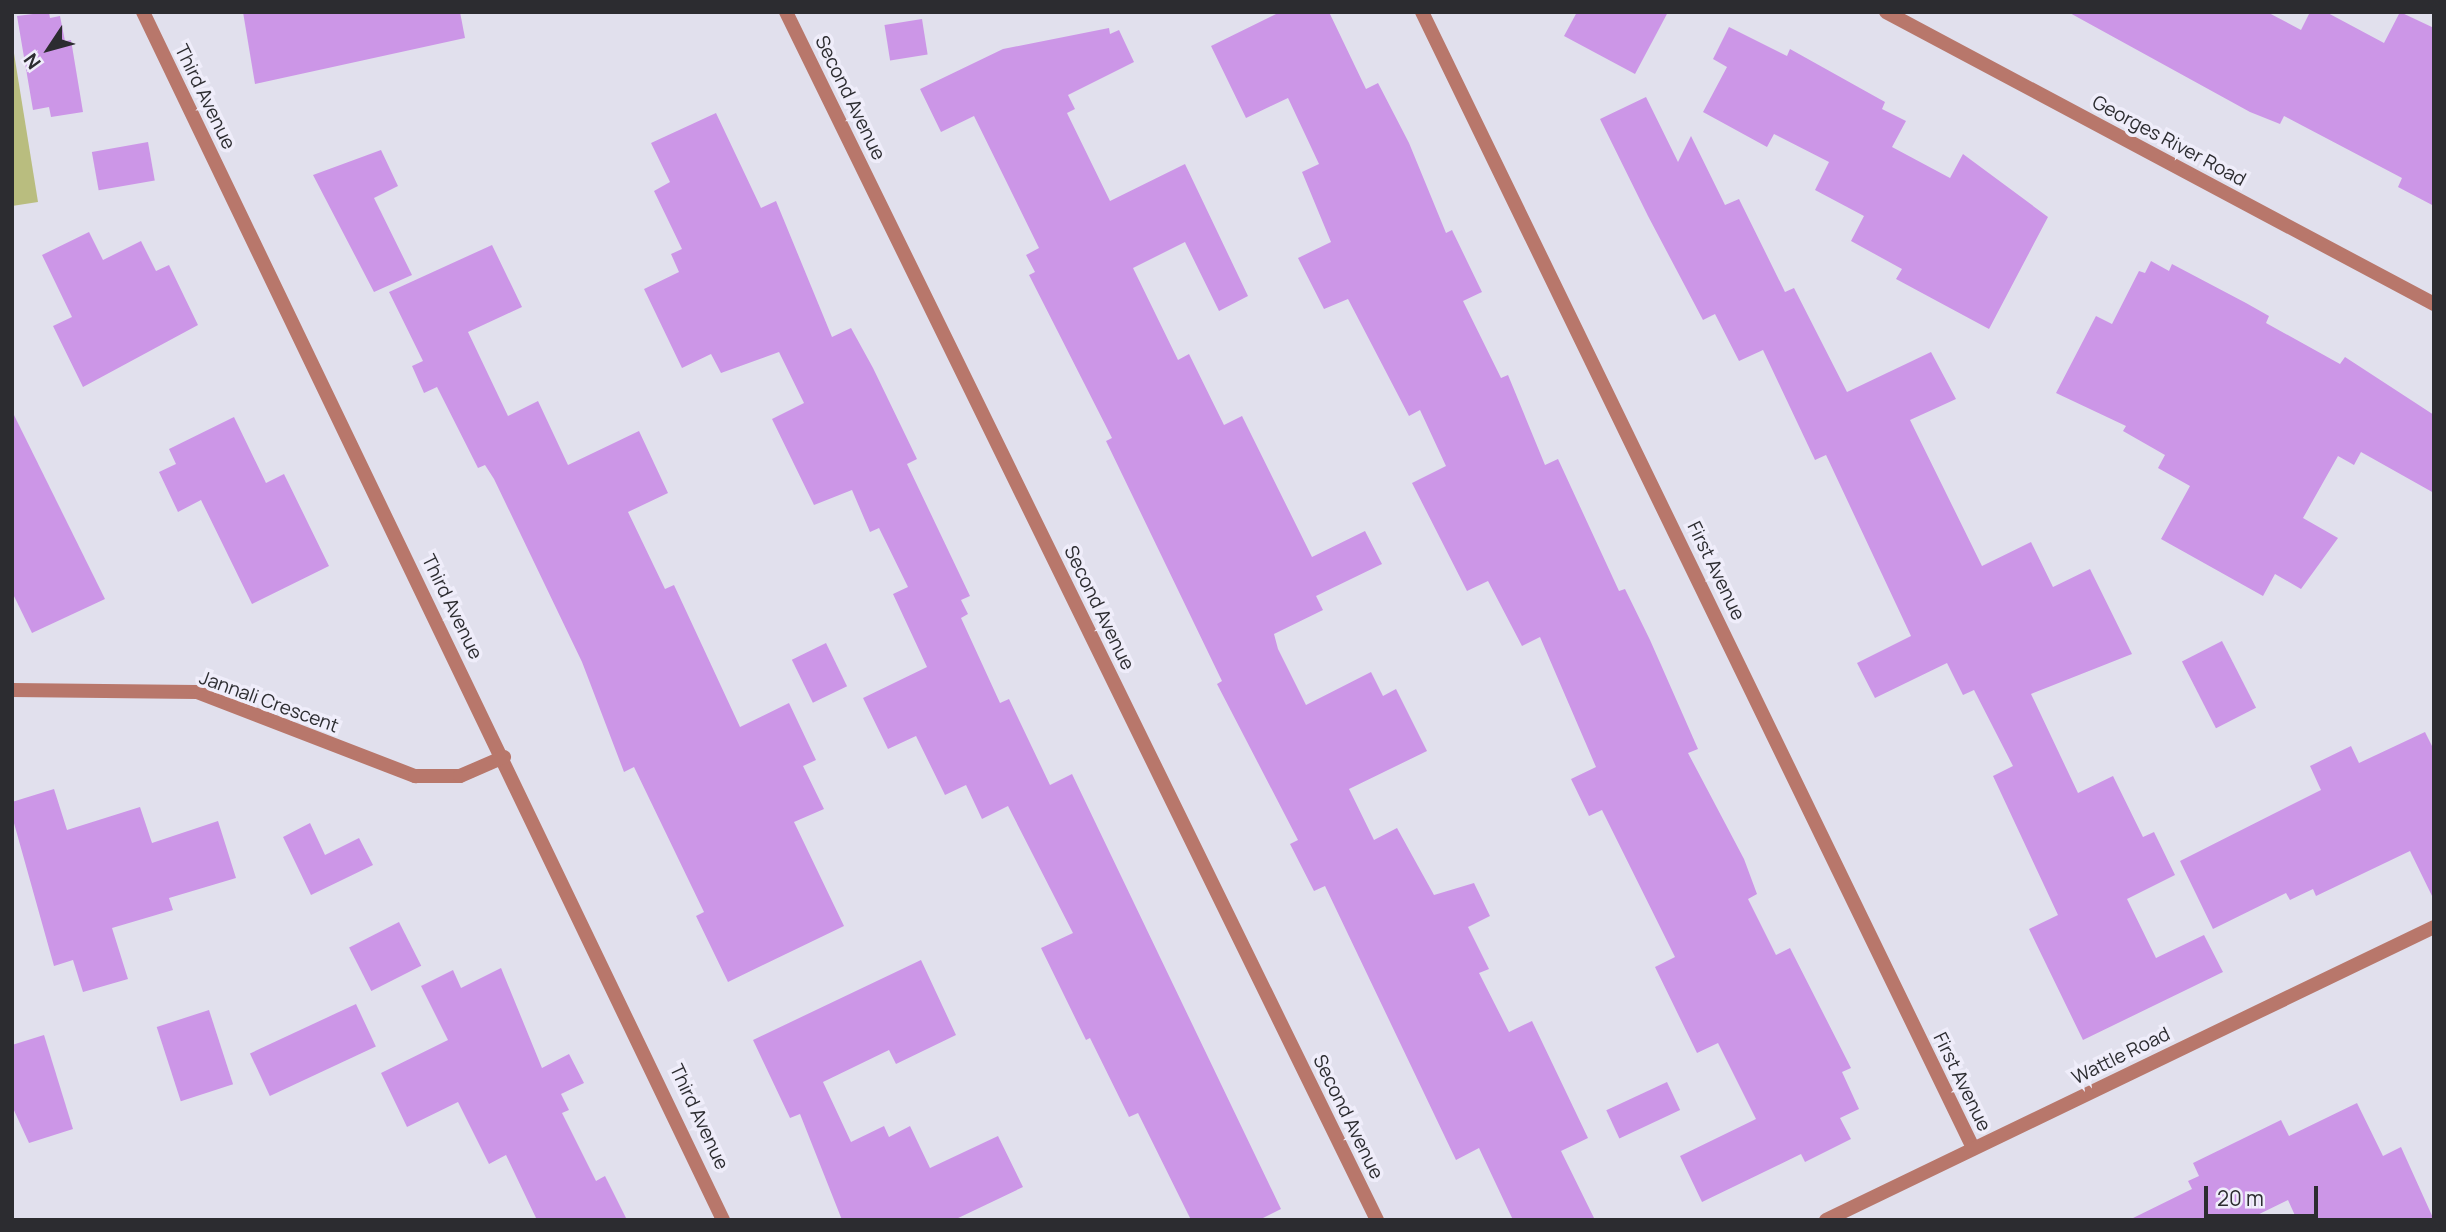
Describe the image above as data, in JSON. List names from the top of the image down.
{
  "streets": {
    "street": [
      "Third Avenue",
      "Second Avenue",
      "Georges River Road",
      "First Avenue",
      "Jannali Crescent",
      "Wattle Road"
    ]
  },
  "crossings": [
    ["Third Avenue", "Jannali Crescent"],
    ["First Avenue", "Wattle Road"]
  ],
  "scale_bar": "20 m",
  "north": "bottom left"
}
